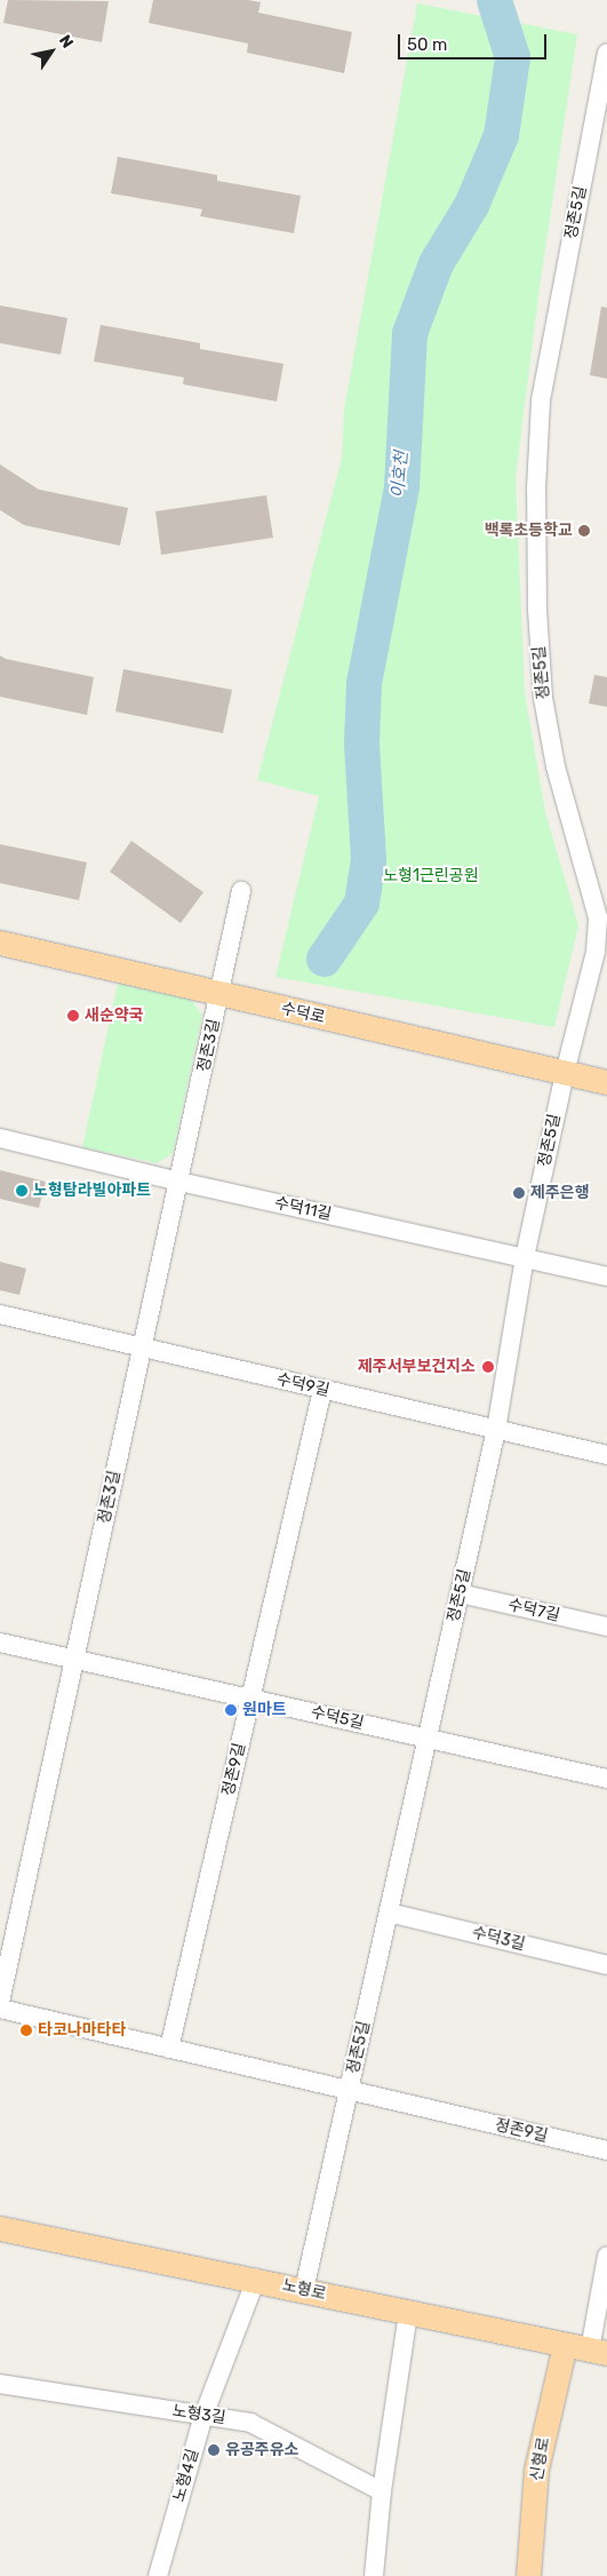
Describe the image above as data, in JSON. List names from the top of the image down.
{
  "streets": {
    "main road": ["수덕로", "노형로", "신형로"],
    "street": [
      "정존5길",
      "정존3길",
      "수덕11길",
      "수덕9길",
      "수덕7길",
      "수덕5길",
      "정존9길",
      "수덕3길",
      "노형3길",
      "노형4길"
    ]
  },
  "crossings": [
    ["정존5길", "수덕로"],
    ["정존5길", "수덕11길"],
    ["정존5길", "수덕9길"],
    ["정존5길", "수덕7길"],
    ["정존5길", "수덕5길"],
    ["정존5길", "정존9길"],
    ["정존5길", "수덕3길"],
    ["정존5길", "노형로"],
    ["수덕로", "정존3길"],
    ["정존3길", "수덕11길"],
    ["정존3길", "수덕9길"],
    ["정존3길", "수덕5길"],
    ["수덕9길", "정존9길"],
    ["수덕5길", "정존9길"],
    ["노형로", "신형로"],
    ["노형로", "노형4길"],
    ["노형3길", "노형4길"]
  ],
  "water": ["이호천"],
  "parks": ["노형1근린공원"],
  "places": [
    "백록초등학교",
    "새순약국",
    "노형탐라빌아파트",
    "제주은행",
    "제주서부보건지소",
    "원마트",
    "타코나마타타",
    "유공주유소"
  ],
  "scale_bar": "50 m",
  "north": "top right"
}
